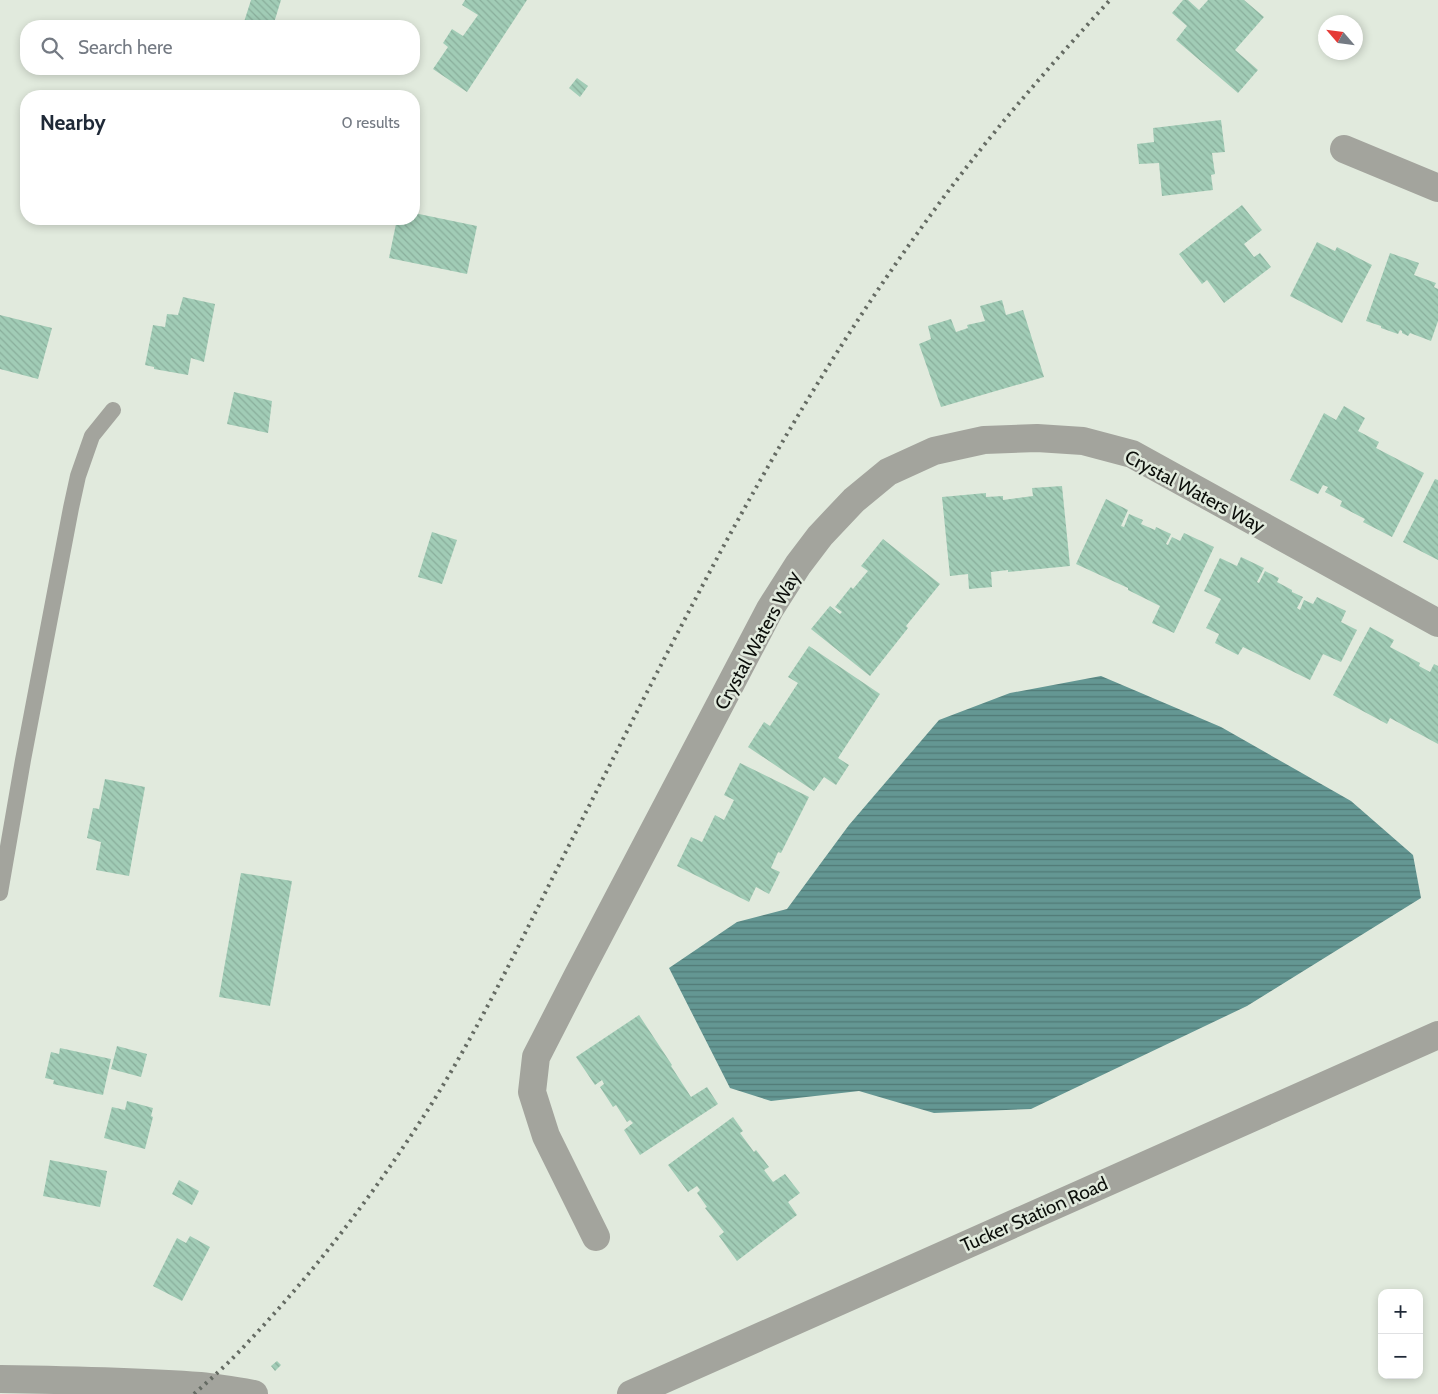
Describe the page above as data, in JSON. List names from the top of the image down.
{
  "streets": {
    "street": ["Crystal Waters Way", "Tucker Station Road"]
  },
  "north": "top left",
  "page": {
    "search": "Search here",
    "heading": ["Nearby", "0 results"],
    "map_buttons": ["+", "−"]
  }
}
